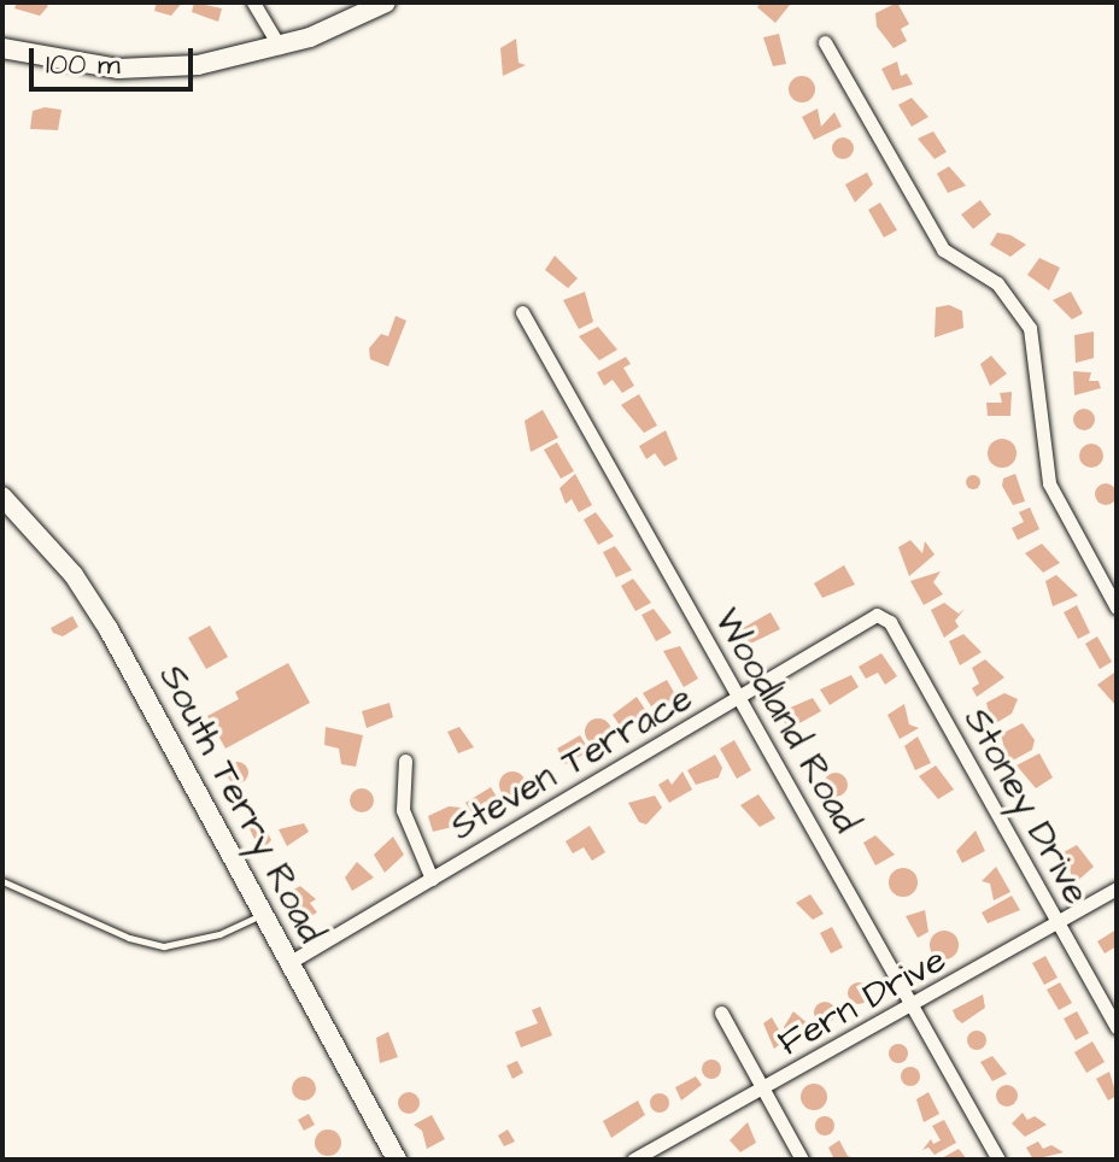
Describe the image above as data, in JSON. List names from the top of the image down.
{
  "streets": {
    "street": [
      "Woodland Road",
      "Steven Terrace",
      "South Terry Road",
      "Stoney Drive",
      "Fern Drive"
    ]
  },
  "crossings": [
    ["Woodland Road", "Steven Terrace"],
    ["Woodland Road", "Fern Drive"],
    ["Steven Terrace", "South Terry Road"],
    ["Steven Terrace", "Stoney Drive"],
    ["Stoney Drive", "Fern Drive"]
  ],
  "scale_bar": "100 m"
}
